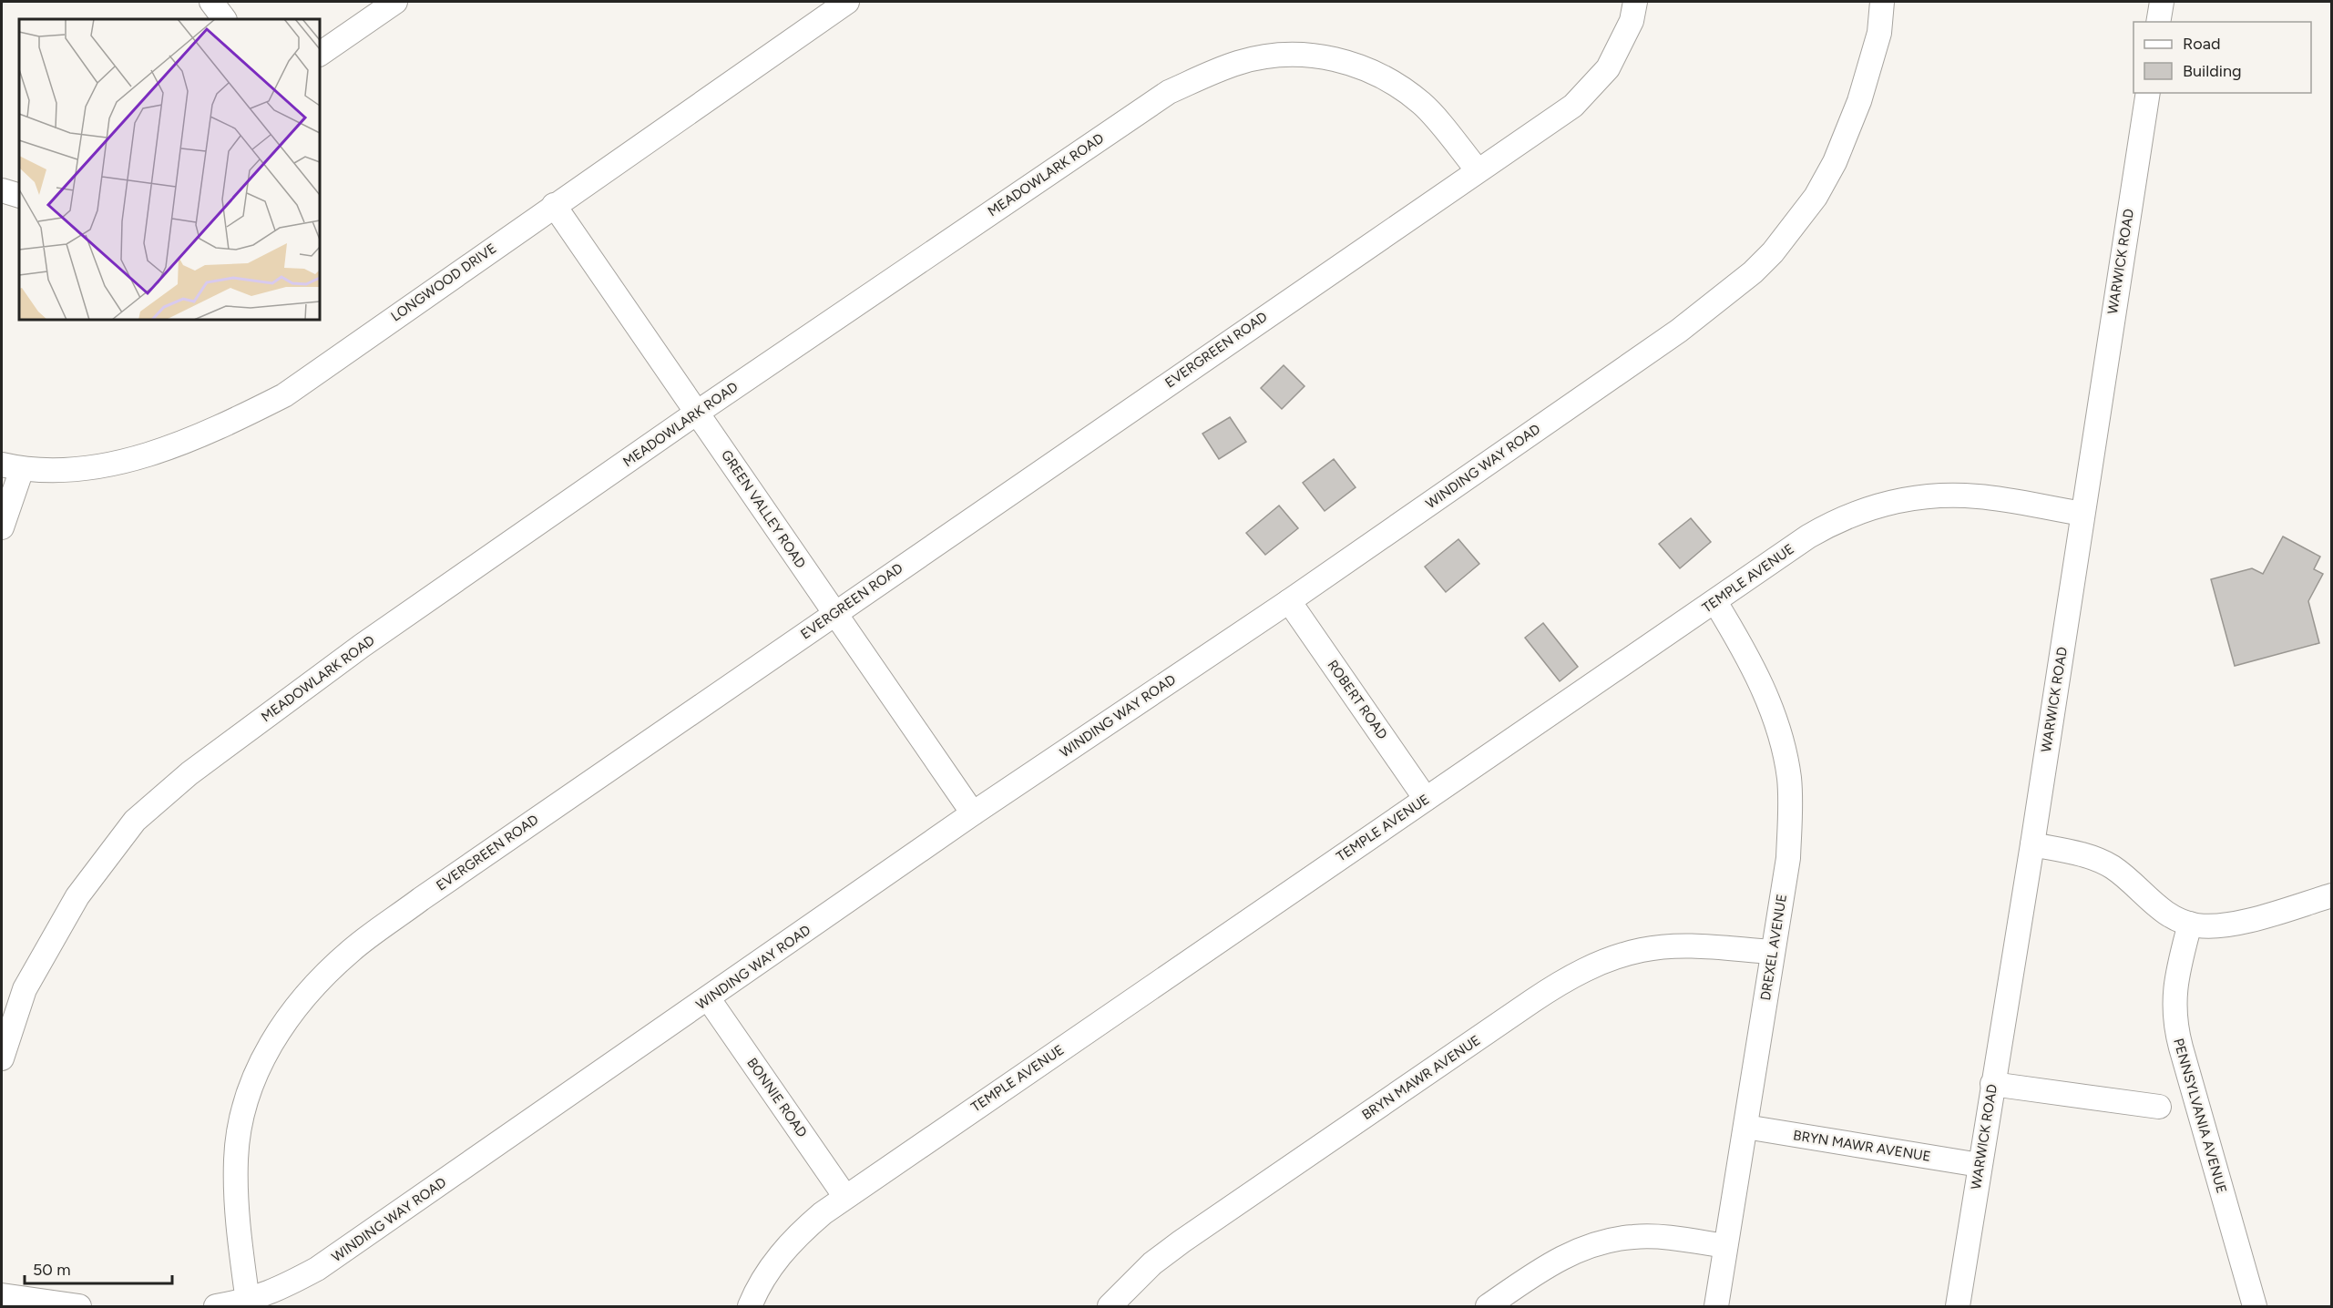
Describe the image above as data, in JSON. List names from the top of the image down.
{
  "streets": {
    "street": [
      "MEADOWLARK ROAD",
      "WARWICK ROAD",
      "LONGWOOD DRIVE",
      "EVERGREEN ROAD",
      "WINDING WAY ROAD",
      "GREEN VALLEY ROAD",
      "TEMPLE AVENUE",
      "ROBERT ROAD",
      "DREXEL AVENUE",
      "BRYN MAWR AVENUE",
      "BONNIE ROAD",
      "PENNSYLVANIA AVENUE"
    ]
  },
  "crossings": [
    ["MEADOWLARK ROAD", "EVERGREEN ROAD"],
    ["MEADOWLARK ROAD", "GREEN VALLEY ROAD"],
    ["WARWICK ROAD", "TEMPLE AVENUE"],
    ["WARWICK ROAD", "BRYN MAWR AVENUE"],
    ["LONGWOOD DRIVE", "GREEN VALLEY ROAD"],
    ["EVERGREEN ROAD", "WINDING WAY ROAD"],
    ["EVERGREEN ROAD", "GREEN VALLEY ROAD"],
    ["WINDING WAY ROAD", "GREEN VALLEY ROAD"],
    ["WINDING WAY ROAD", "ROBERT ROAD"],
    ["WINDING WAY ROAD", "BONNIE ROAD"],
    ["TEMPLE AVENUE", "ROBERT ROAD"],
    ["TEMPLE AVENUE", "DREXEL AVENUE"],
    ["TEMPLE AVENUE", "BONNIE ROAD"],
    ["DREXEL AVENUE", "BRYN MAWR AVENUE"]
  ],
  "legend": ["Road", "Building"],
  "scale_bar": "50 m"
}
